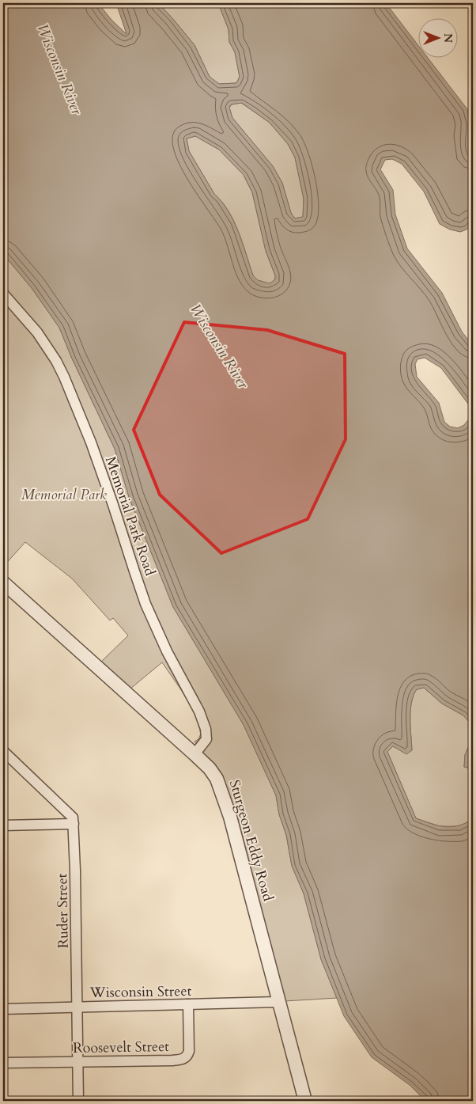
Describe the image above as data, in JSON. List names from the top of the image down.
{
  "streets": {
    "street": [
      "Memorial Park Road",
      "Sturgeon Eddy Road",
      "Ruder Street",
      "Wisconsin Street",
      "Roosevelt Street"
    ]
  },
  "crossings": [
    ["Memorial Park Road", "Sturgeon Eddy Road"],
    ["Sturgeon Eddy Road", "Wisconsin Street"],
    ["Ruder Street", "Wisconsin Street"],
    ["Ruder Street", "Roosevelt Street"],
    ["Wisconsin Street", "Roosevelt Street"]
  ],
  "water": ["Wisconsin River"],
  "parks": ["Memorial Park"],
  "north": "right"
}
